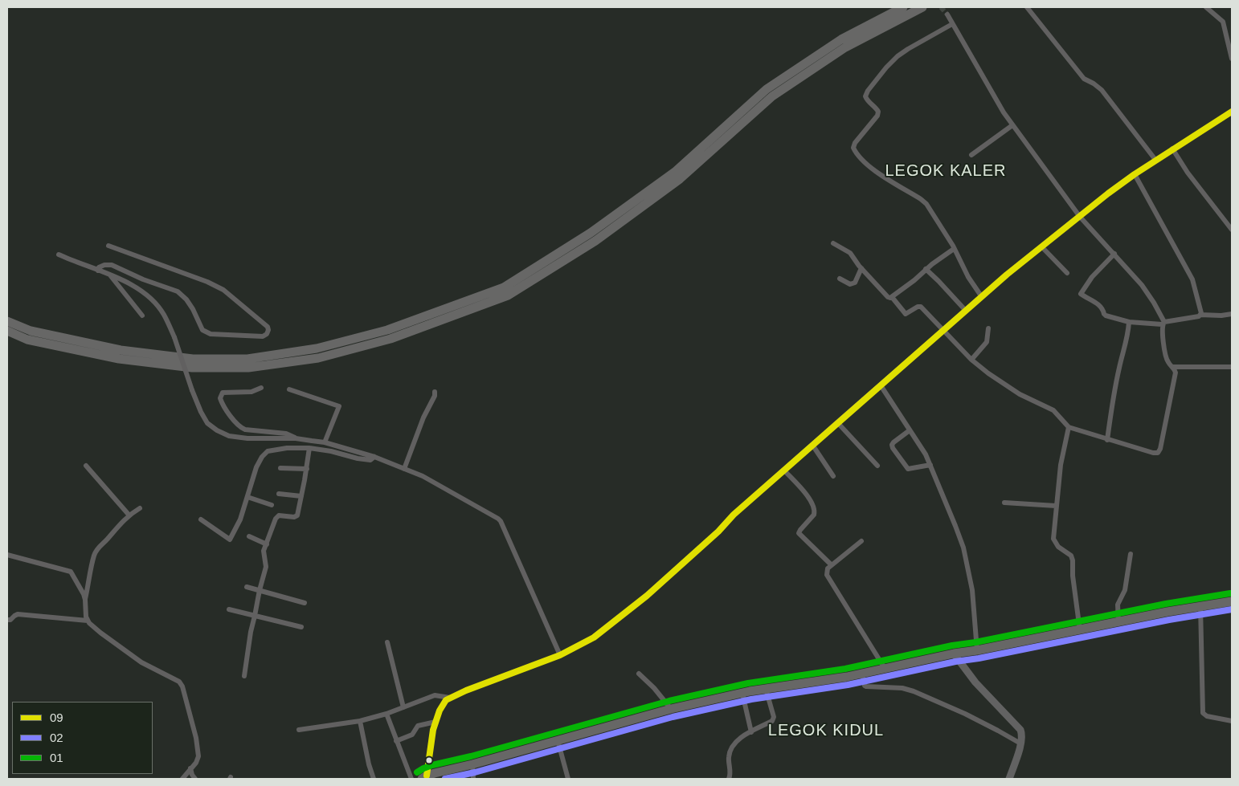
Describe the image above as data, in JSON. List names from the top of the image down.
{
  "districts": ["LEGOK KALER", "LEGOK KIDUL"],
  "lines": ["transit line 09", "transit line 01", "transit line 02"],
  "legend": ["09", "02", "01"]
}
